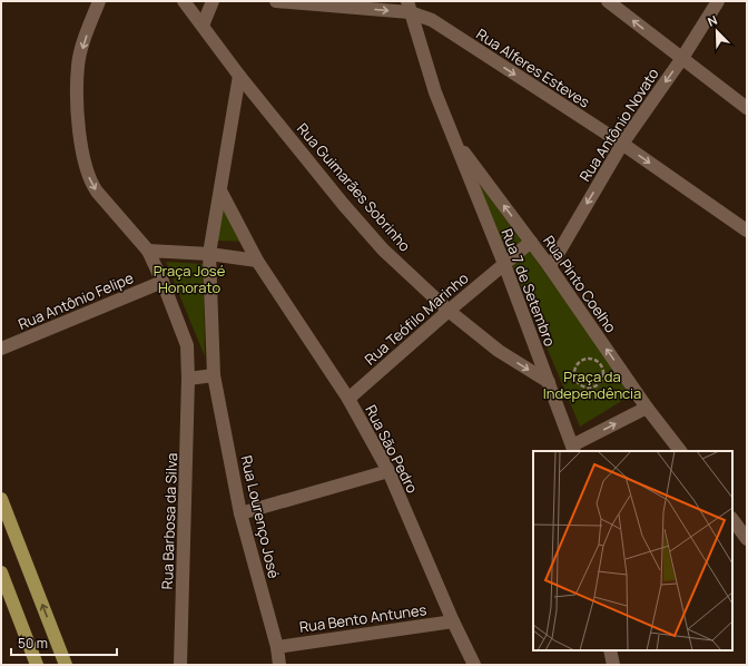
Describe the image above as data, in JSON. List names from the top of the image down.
{
  "streets": {
    "street": [
      "Rua Alferes Esteves",
      "Rua Antônio Novato",
      "Rua Guimarães Sobrinho",
      "Rua Pinto Coelho",
      "Rua 7 de Setembro",
      "Rua Antônio Felipe",
      "Rua Teófilo Marinho",
      "Rua São Pedro",
      "Rua Lourenço José",
      "Rua Barbosa da Silva",
      "Rua Bento Antunes"
    ]
  },
  "crossings": [
    ["Rua Alferes Esteves", "Rua Antônio Novato"],
    ["Rua Antônio Novato", "Rua Pinto Coelho"],
    ["Rua Guimarães Sobrinho", "Rua 7 de Setembro"],
    ["Rua Guimarães Sobrinho", "Rua Teófilo Marinho"],
    ["Rua Pinto Coelho", "Rua 7 de Setembro"],
    ["Rua Pinto Coelho", "Rua Teófilo Marinho"],
    ["Rua 7 de Setembro", "Rua Teófilo Marinho"],
    ["Rua Teófilo Marinho", "Rua São Pedro"],
    ["Rua São Pedro", "Rua Bento Antunes"],
    ["Rua Lourenço José", "Rua Bento Antunes"]
  ],
  "one_way": ["Rua Antônio Novato", "Rua Pinto Coelho"],
  "parks": ["Praça José Honorato", "Praça da Independência"],
  "scale_bar": "50 m",
  "north": "top left"
}
